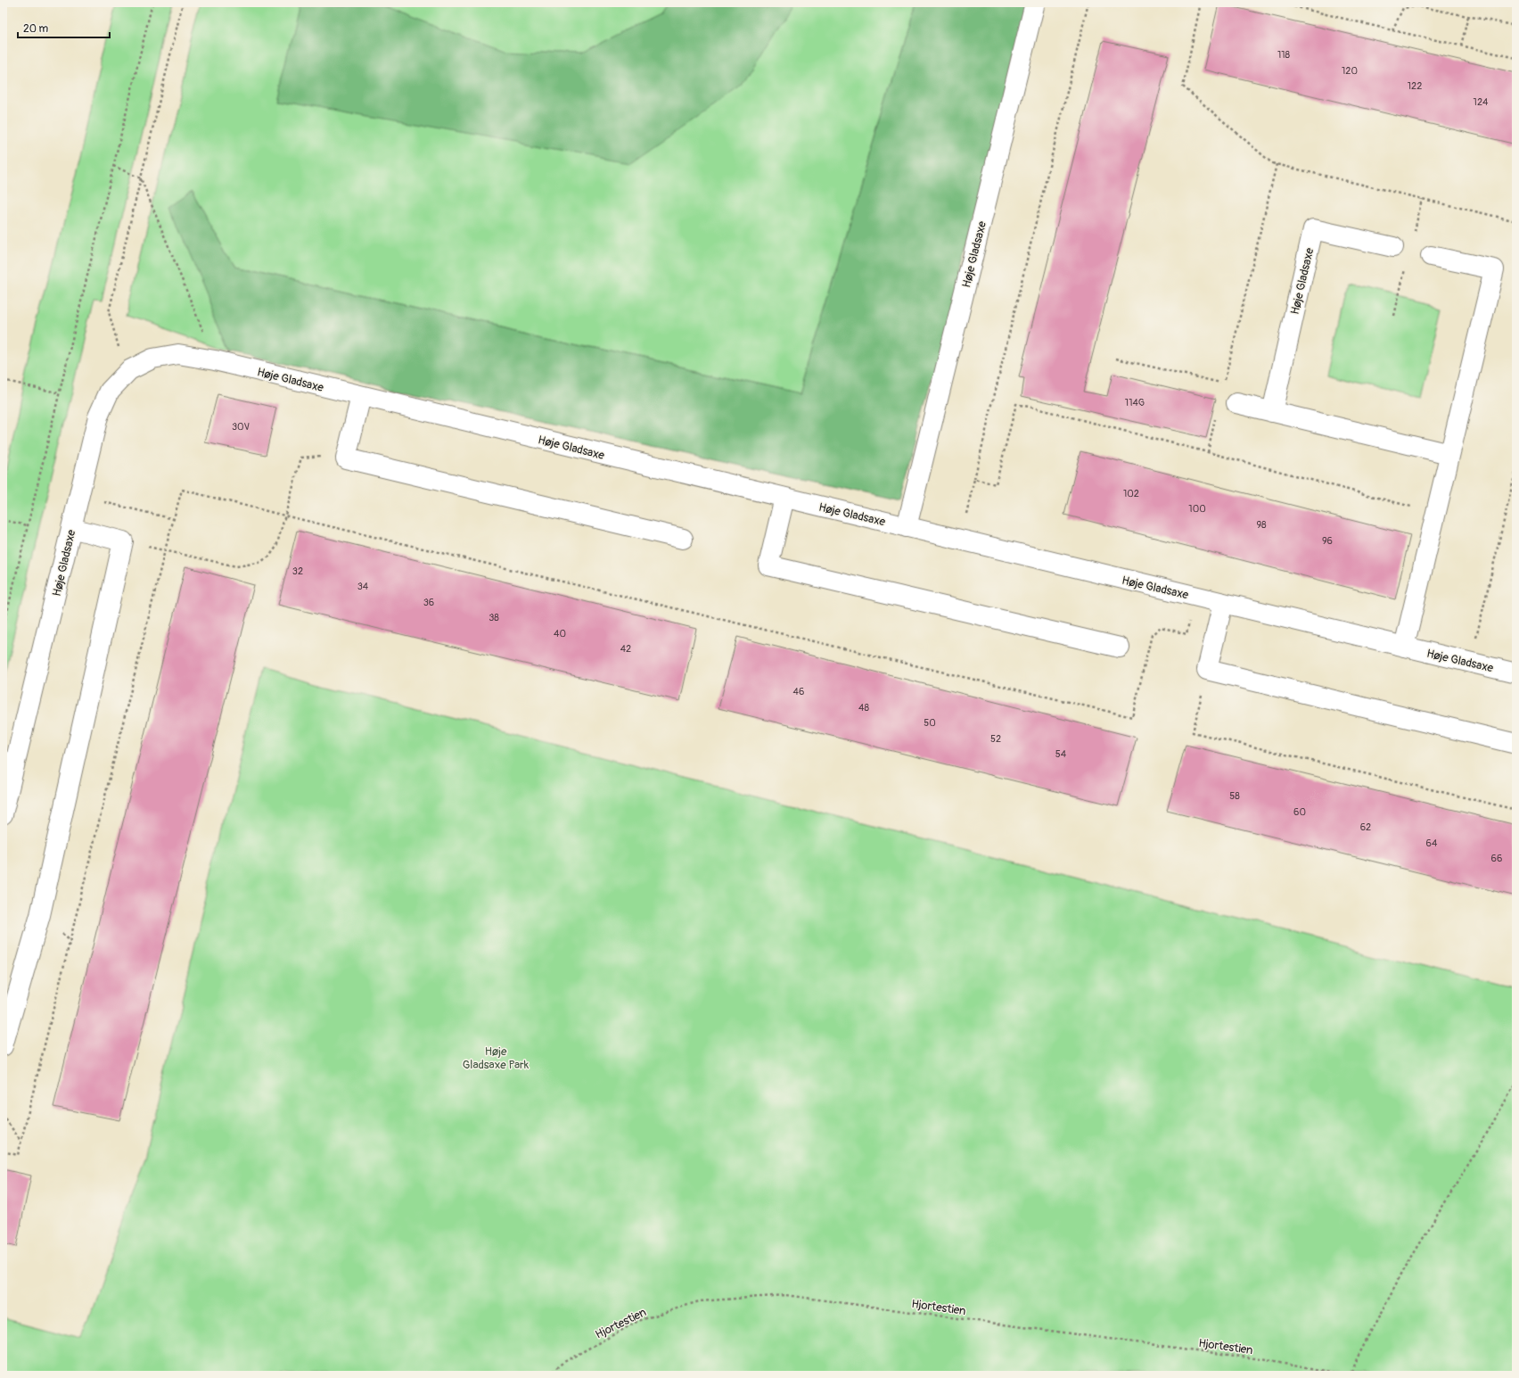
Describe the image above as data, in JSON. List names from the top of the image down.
{
  "streets": {
    "street": ["Høje Gladsaxe"],
    "path": ["Hjortestien"]
  },
  "parks": ["Høje Gladsaxe Park"],
  "house_numbers": [
    "118",
    "120",
    "122",
    "124",
    "114G",
    "30V",
    "102",
    "100",
    "98",
    "96",
    "32",
    "34",
    "36",
    "38",
    "40",
    "42",
    "46",
    "48",
    "50",
    "52",
    "54",
    "58",
    "60",
    "62",
    "64",
    "66"
  ],
  "scale_bar": "20 m"
}
